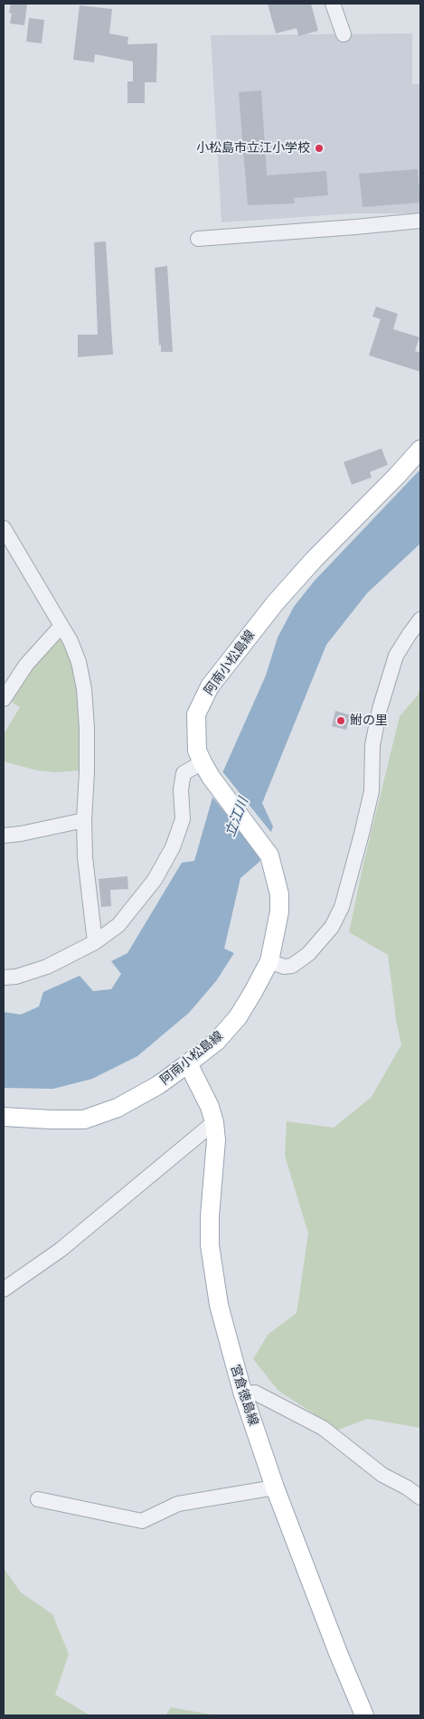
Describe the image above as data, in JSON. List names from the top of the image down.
{
  "streets": {
    "main road": ["阿南小松島線", "宮倉徳島線"]
  },
  "crossings": [
    ["阿南小松島線", "宮倉徳島線"]
  ],
  "water": ["立江川"],
  "places": ["小松島市立江小学校", "鮒の里"]
}
